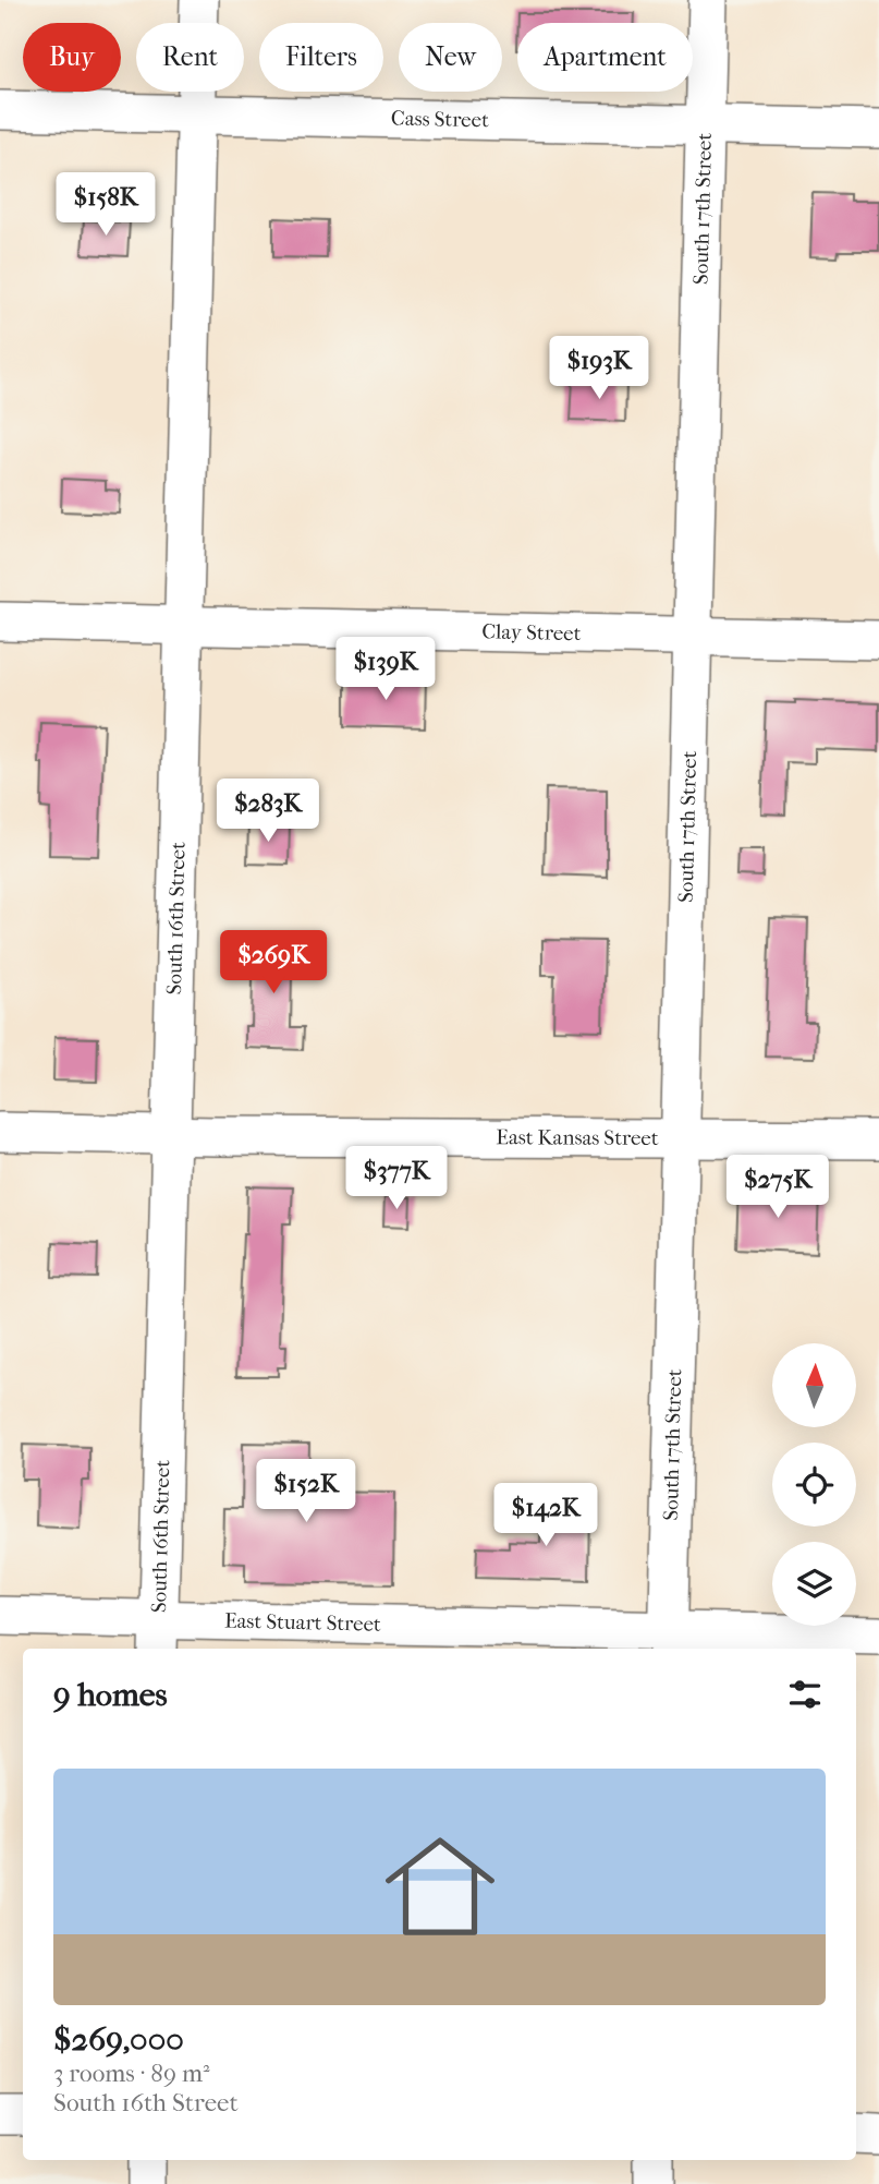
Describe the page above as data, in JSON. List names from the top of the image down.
{
  "streets": {
    "street": [
      "Cass Street",
      "South 17th Street",
      "Clay Street",
      "South 16th Street",
      "East Kansas Street",
      "East Stuart Street"
    ]
  },
  "crossings": [
    ["Cass Street", "South 17th Street"],
    ["Cass Street", "South 16th Street"],
    ["South 17th Street", "Clay Street"],
    ["South 17th Street", "East Kansas Street"],
    ["South 17th Street", "East Stuart Street"],
    ["Clay Street", "South 16th Street"],
    ["South 16th Street", "East Kansas Street"],
    ["South 16th Street", "East Stuart Street"]
  ],
  "north": "top",
  "page": {
    "chip": [
      "Buy",
      "Rent",
      "Filters",
      "New",
      "Apartment"
    ],
    "price": [
      "$158K",
      "$193K",
      "$139K",
      "$283K",
      "$269K",
      "$377K",
      "$275K",
      "$152K",
      "$142K"
    ],
    "heading": "9 homes",
    "list": [
      {
        "name": "$269,000",
        "note": "3 rooms · 89 m² · South 16th Street"
      }
    ]
  }
}
